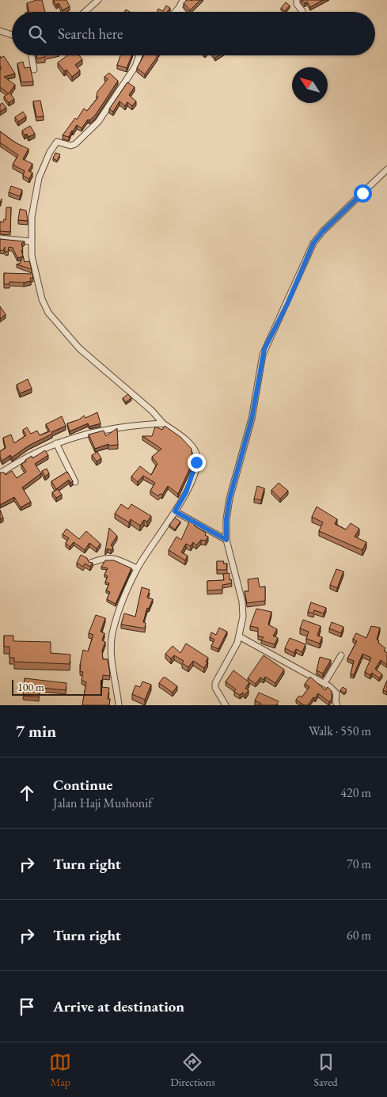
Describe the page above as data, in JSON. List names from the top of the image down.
{
  "scale_bar": "100 m",
  "north": "top left",
  "page": {
    "search": "Search here",
    "scale": "100 m",
    "heading": ["7 min", "Walk · 550 m"],
    "list": [
      ["Continue", "Jalan Haji Mushonif", "420 m"],
      ["Turn right", "70 m"],
      ["Turn right", "60 m"],
      "Arrive at destination"
    ],
    "nav": ["Map", "Directions", "Saved"]
  }
}
